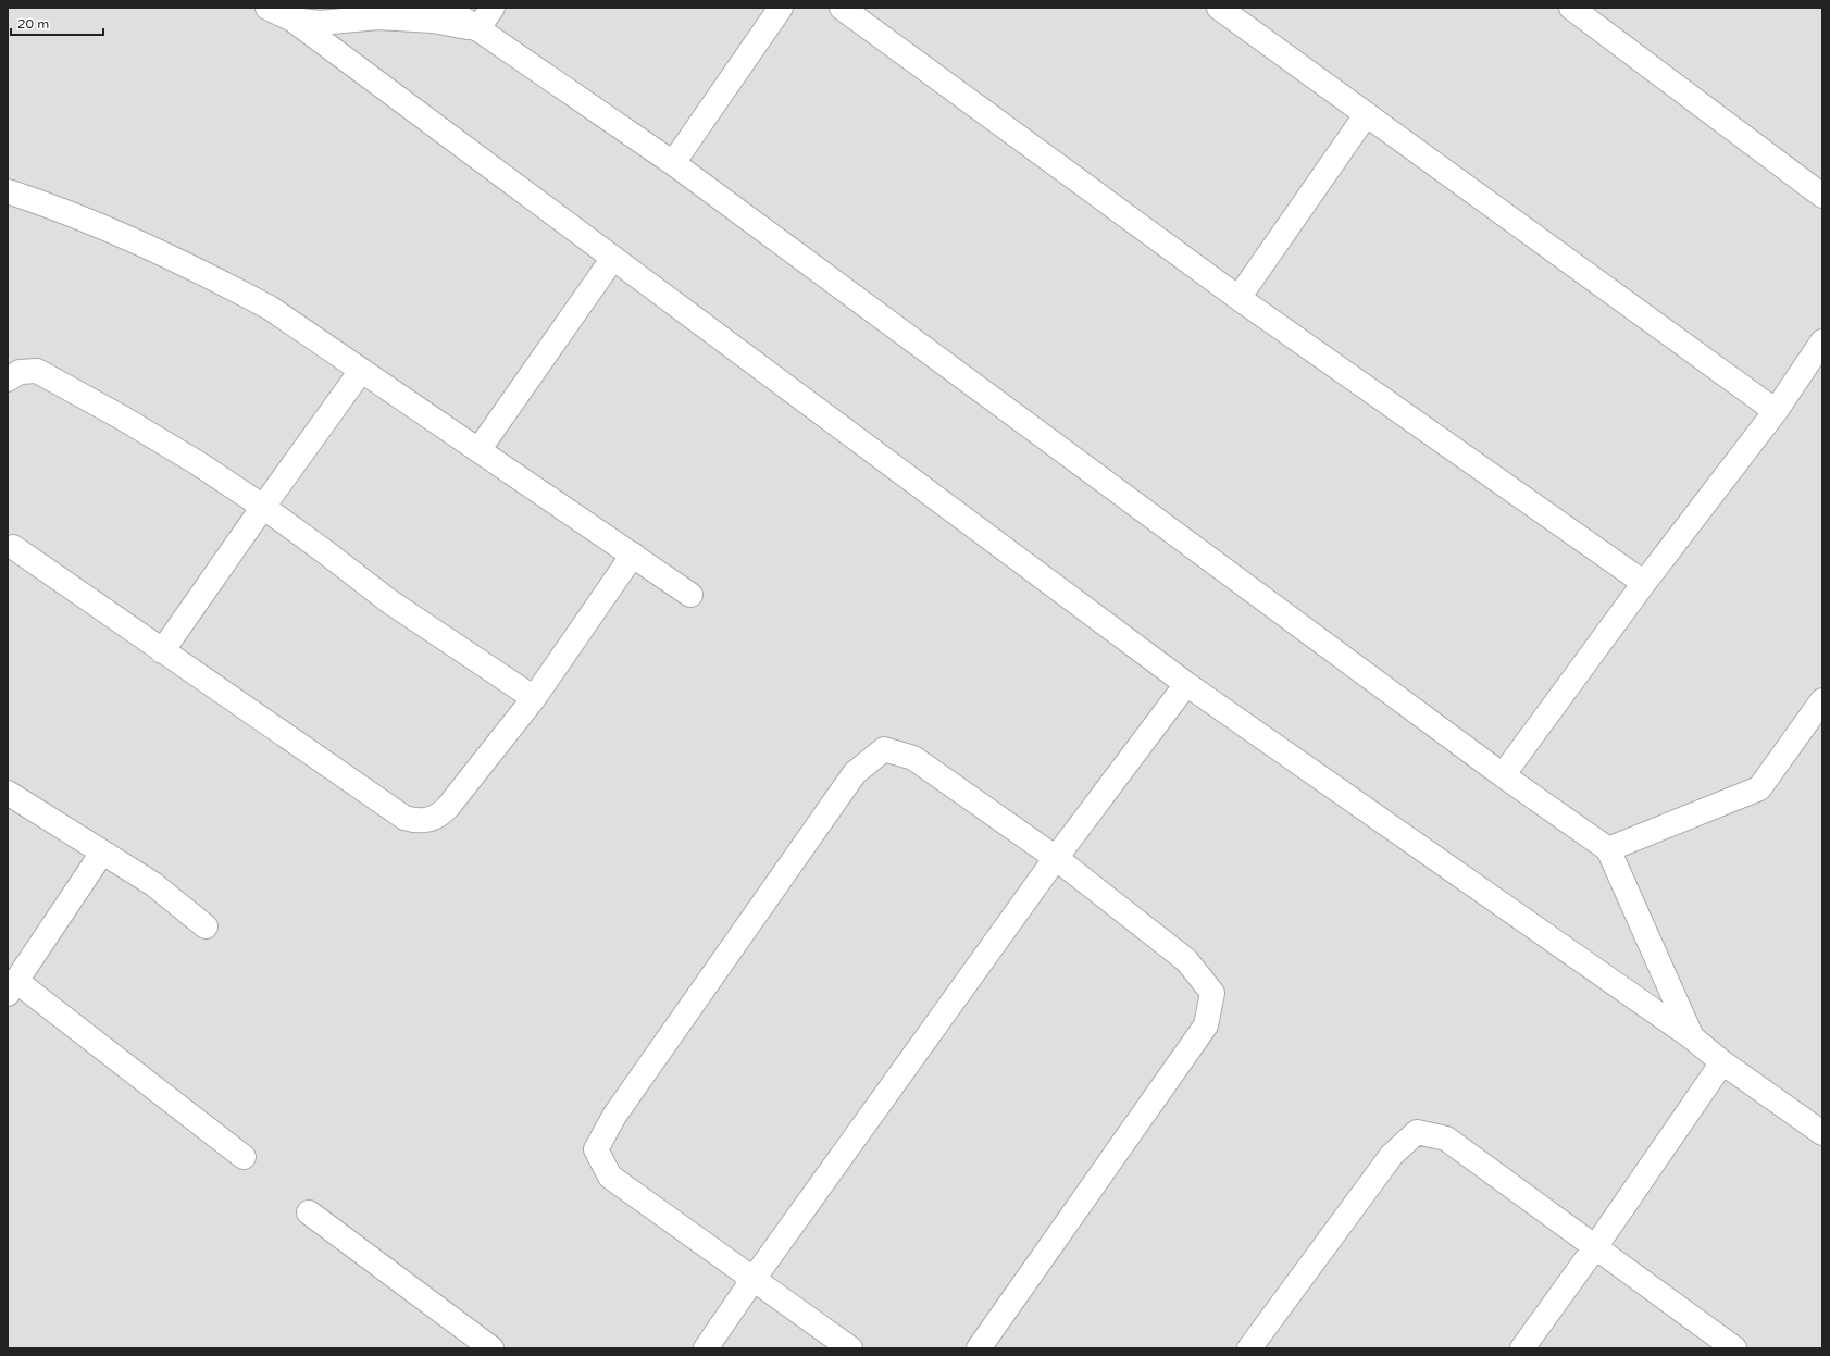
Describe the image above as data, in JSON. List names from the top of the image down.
{
  "scale_bar": "20 m"
}
